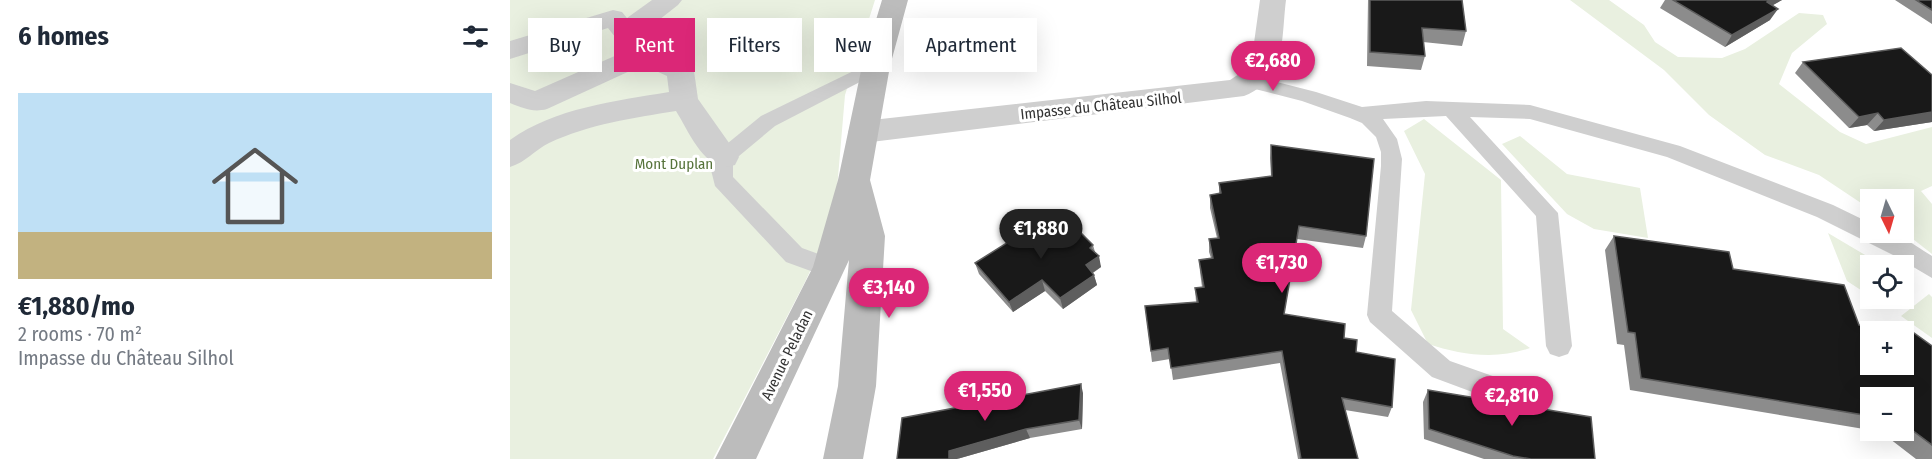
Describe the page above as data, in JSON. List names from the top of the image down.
{
  "streets": {
    "street": ["Impasse du Château Silhol", "Avenue Peladan"]
  },
  "crossings": [
    ["Impasse du Château Silhol", "Avenue Peladan"]
  ],
  "parks": ["Mont Duplan"],
  "north": "bottom",
  "page": {
    "heading": "6 homes",
    "chip": [
      "Buy",
      "Rent",
      "Filters",
      "New",
      "Apartment"
    ],
    "price": [
      "€2,680",
      "€1,880",
      "€1,730",
      "€3,140",
      "€1,550",
      "€2,810"
    ],
    "list": [
      {
        "name": "€1,880/mo",
        "note": "2 rooms · 70 m² · Impasse du Château Silhol"
      }
    ],
    "map_buttons": ["+", "−"]
  }
}
